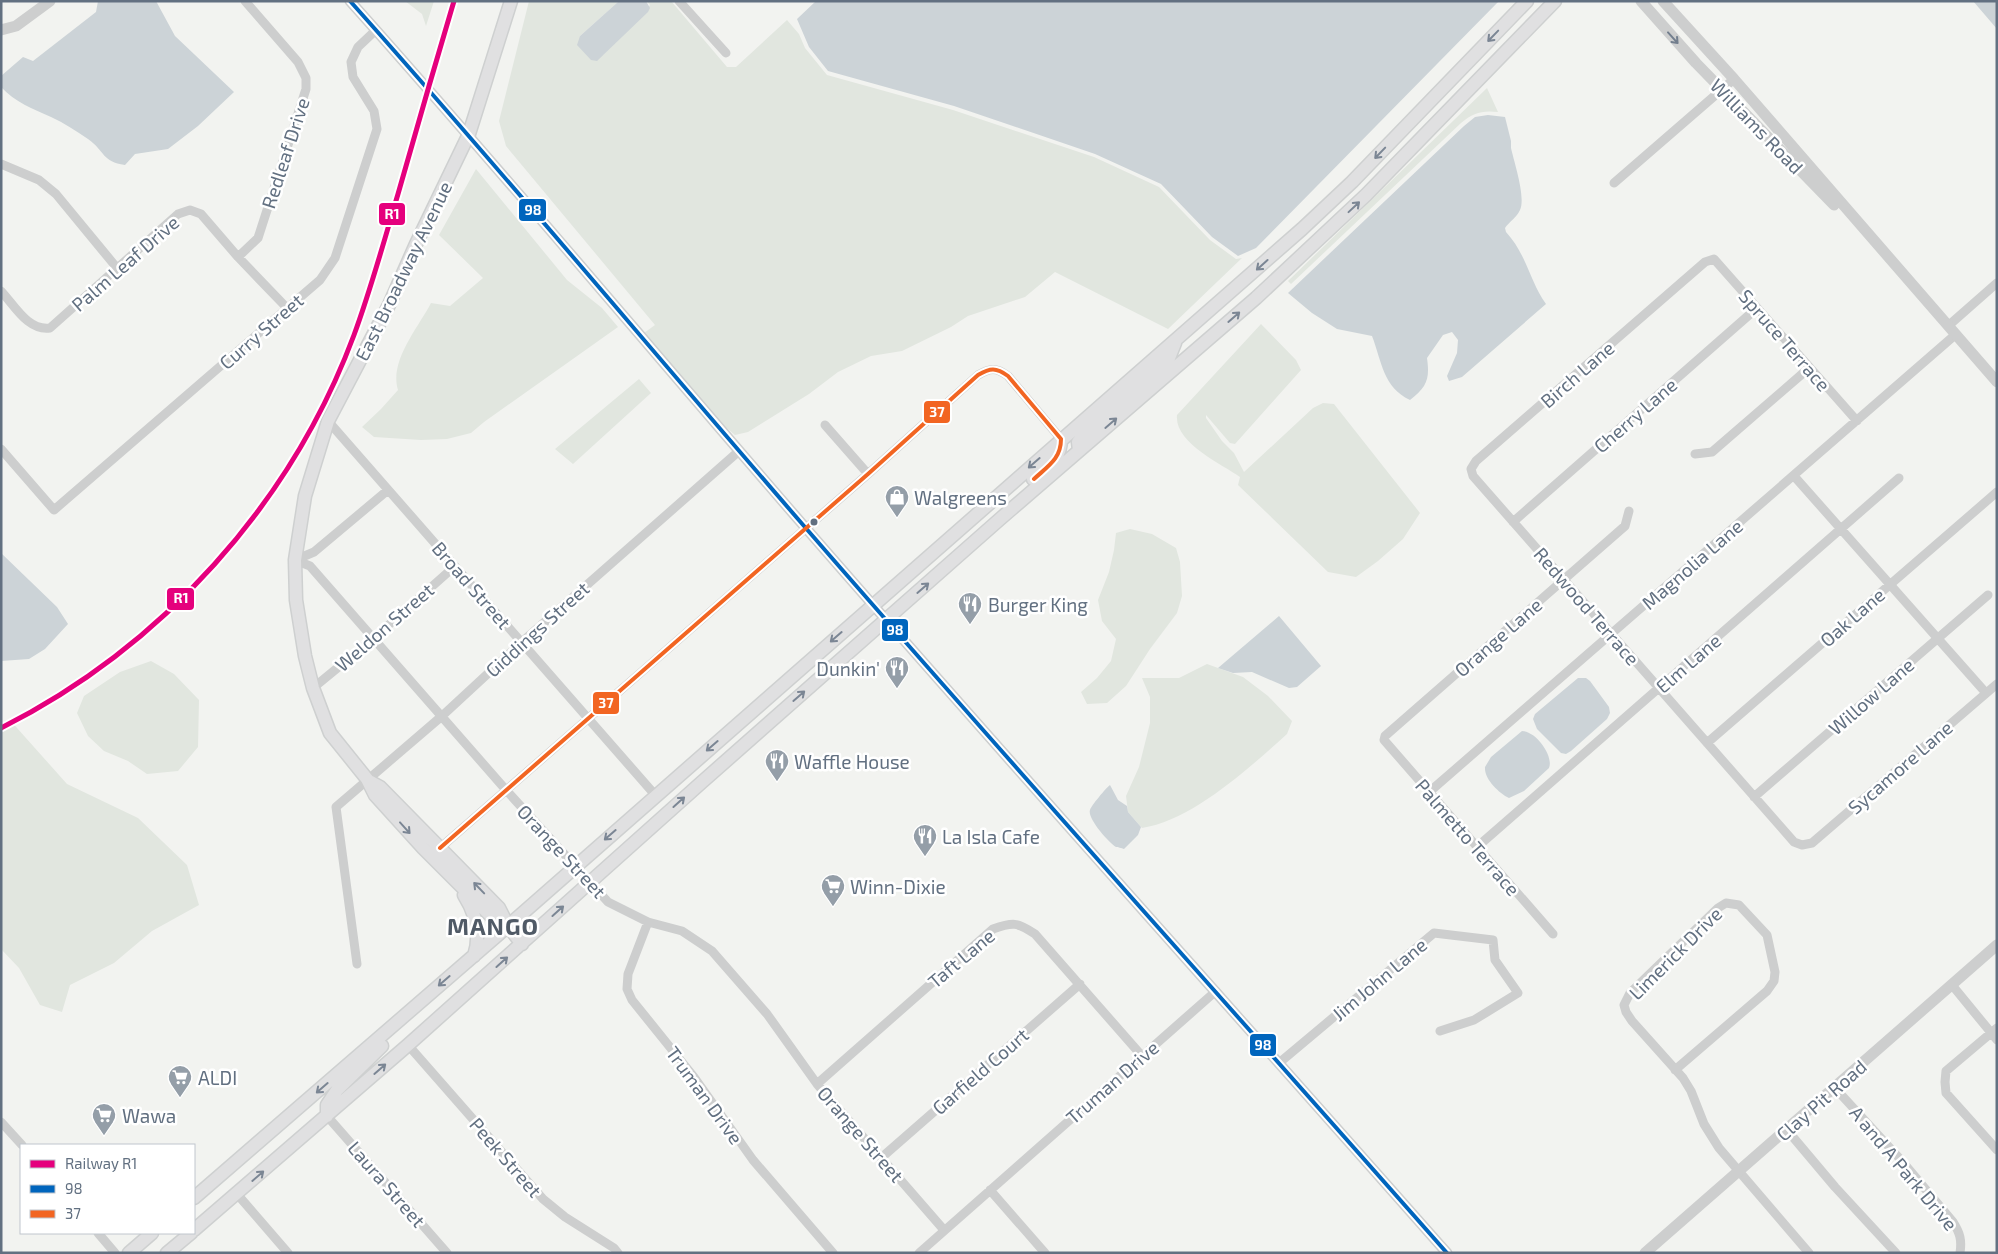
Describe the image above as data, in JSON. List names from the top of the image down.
{
  "streets": {
    "main road": ["East Broadway Avenue"],
    "street": [
      "Williams Road",
      "Redleaf Drive",
      "Palm Leaf Drive",
      "Curry Street",
      "Spruce Terrace",
      "Birch Lane",
      "Cherry Lane",
      "Magnolia Lane",
      "Broad Street",
      "Redwood Terrace",
      "Oak Lane",
      "Weldon Street",
      "Giddings Street",
      "Orange Lane",
      "Elm Lane",
      "Willow Lane",
      "Sycamore Lane",
      "Palmetto Terrace",
      "Orange Street",
      "Limerick Drive",
      "Taft Lane",
      "Jim John Lane",
      "Garfield Court",
      "Truman Drive",
      "Clay Pit Road",
      "Peek Street",
      "A and A Park Drive",
      "Laura Street"
    ]
  },
  "crossings": [
    ["Williams Road", "Magnolia Lane"],
    ["Redleaf Drive", "Palm Leaf Drive"],
    ["Palm Leaf Drive", "Curry Street"],
    ["East Broadway Avenue", "Broad Street"],
    ["East Broadway Avenue", "Weldon Street"],
    ["East Broadway Avenue", "Giddings Street"],
    ["East Broadway Avenue", "Orange Street"],
    ["Spruce Terrace", "Birch Lane"],
    ["Spruce Terrace", "Cherry Lane"],
    ["Spruce Terrace", "Magnolia Lane"],
    ["Birch Lane", "Redwood Terrace"],
    ["Cherry Lane", "Redwood Terrace"],
    ["Magnolia Lane", "Redwood Terrace"],
    ["Magnolia Lane", "Palmetto Terrace"],
    ["Broad Street", "Weldon Street"],
    ["Broad Street", "Giddings Street"],
    ["Redwood Terrace", "Oak Lane"],
    ["Redwood Terrace", "Orange Lane"],
    ["Redwood Terrace", "Elm Lane"],
    ["Redwood Terrace", "Willow Lane"],
    ["Redwood Terrace", "Sycamore Lane"],
    ["Weldon Street", "Orange Street"],
    ["Giddings Street", "Orange Street"],
    ["Orange Lane", "Palmetto Terrace"],
    ["Elm Lane", "Palmetto Terrace"],
    ["Orange Street", "Taft Lane"],
    ["Orange Street", "Garfield Court"],
    ["Orange Street", "Truman Drive"],
    ["Limerick Drive", "Clay Pit Road"],
    ["Taft Lane", "Garfield Court"],
    ["Taft Lane", "Truman Drive"],
    ["Clay Pit Road", "A and A Park Drive"]
  ],
  "districts": ["MANGO"],
  "places": {
    "shop": ["Walgreens"],
    "restaurant": [
      "Burger King",
      "Dunkin'",
      "Waffle House",
      "La Isla Cafe"
    ],
    "supermarket": ["Winn-Dixie", "ALDI", "Wawa"]
  },
  "lines": ["rail line R1", "transit line 98", "transit line 37"],
  "legend": ["Railway R1", "98", "37"]
}
